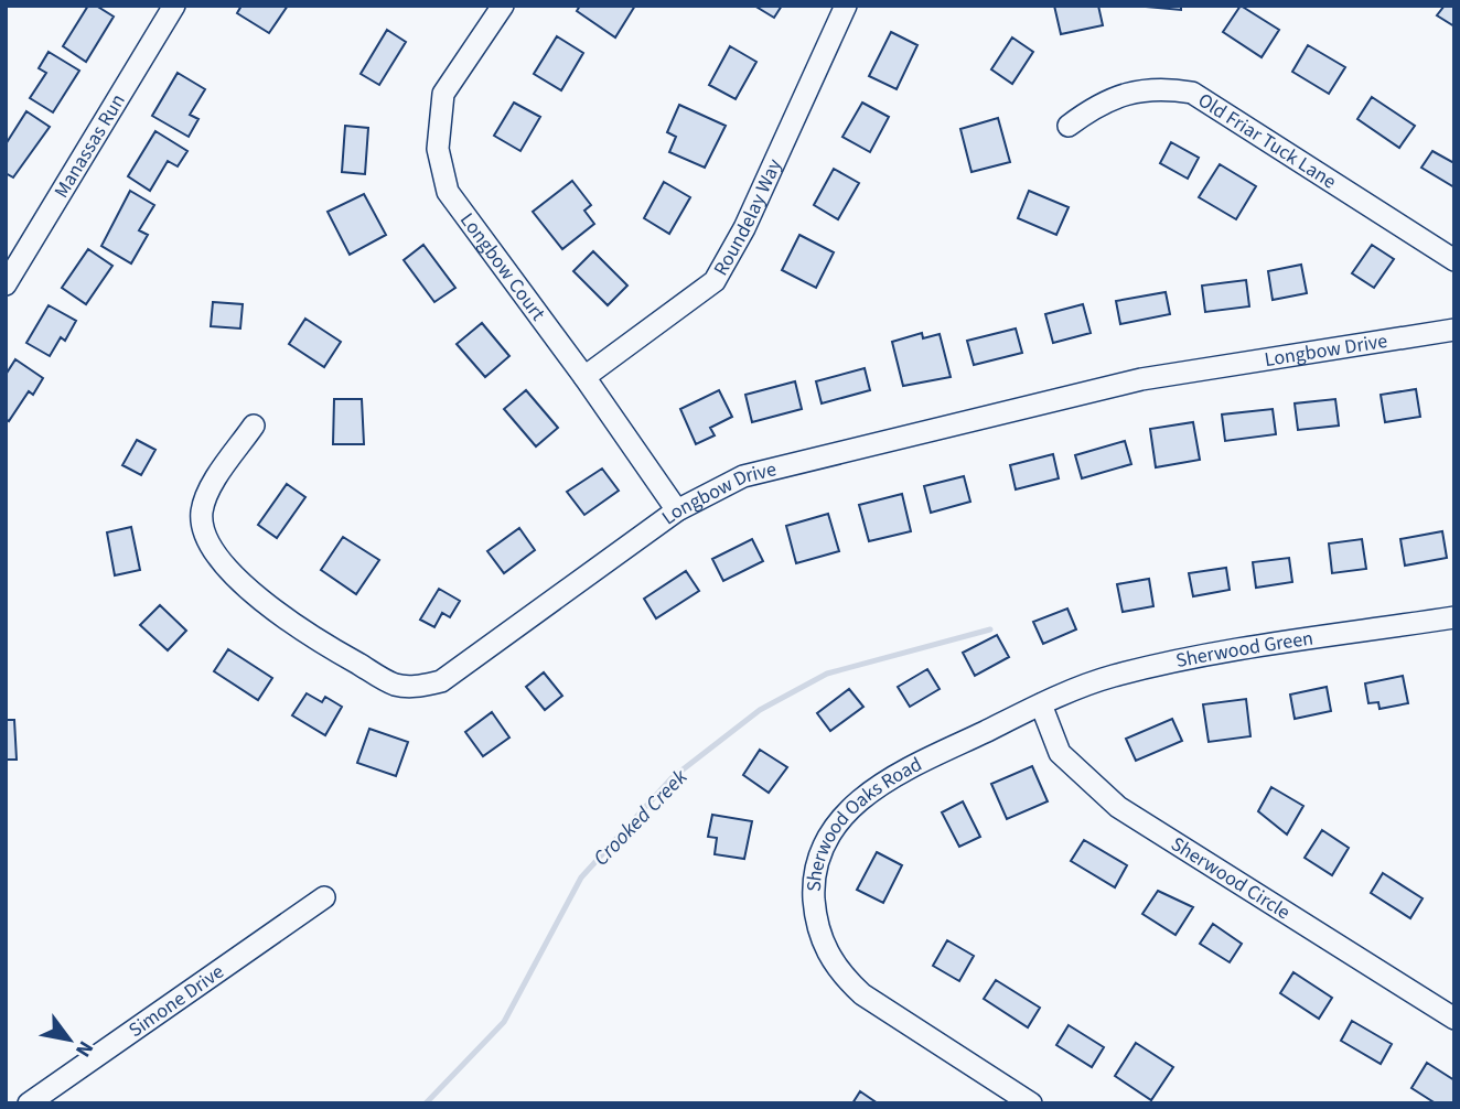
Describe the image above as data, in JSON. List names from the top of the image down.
{
  "streets": {
    "street": [
      "Old Friar Tuck Lane",
      "Manassas Run",
      "Roundelay Way",
      "Longbow Court",
      "Longbow Drive",
      "Sherwood Green",
      "Sherwood Oaks Road",
      "Sherwood Circle",
      "Simone Drive"
    ]
  },
  "crossings": [
    ["Roundelay Way", "Longbow Court"],
    ["Longbow Court", "Longbow Drive"],
    ["Sherwood Green", "Sherwood Oaks Road"],
    ["Sherwood Green", "Sherwood Circle"],
    ["Sherwood Oaks Road", "Sherwood Circle"]
  ],
  "water": ["Crooked Creek"],
  "north": "bottom right"
}
